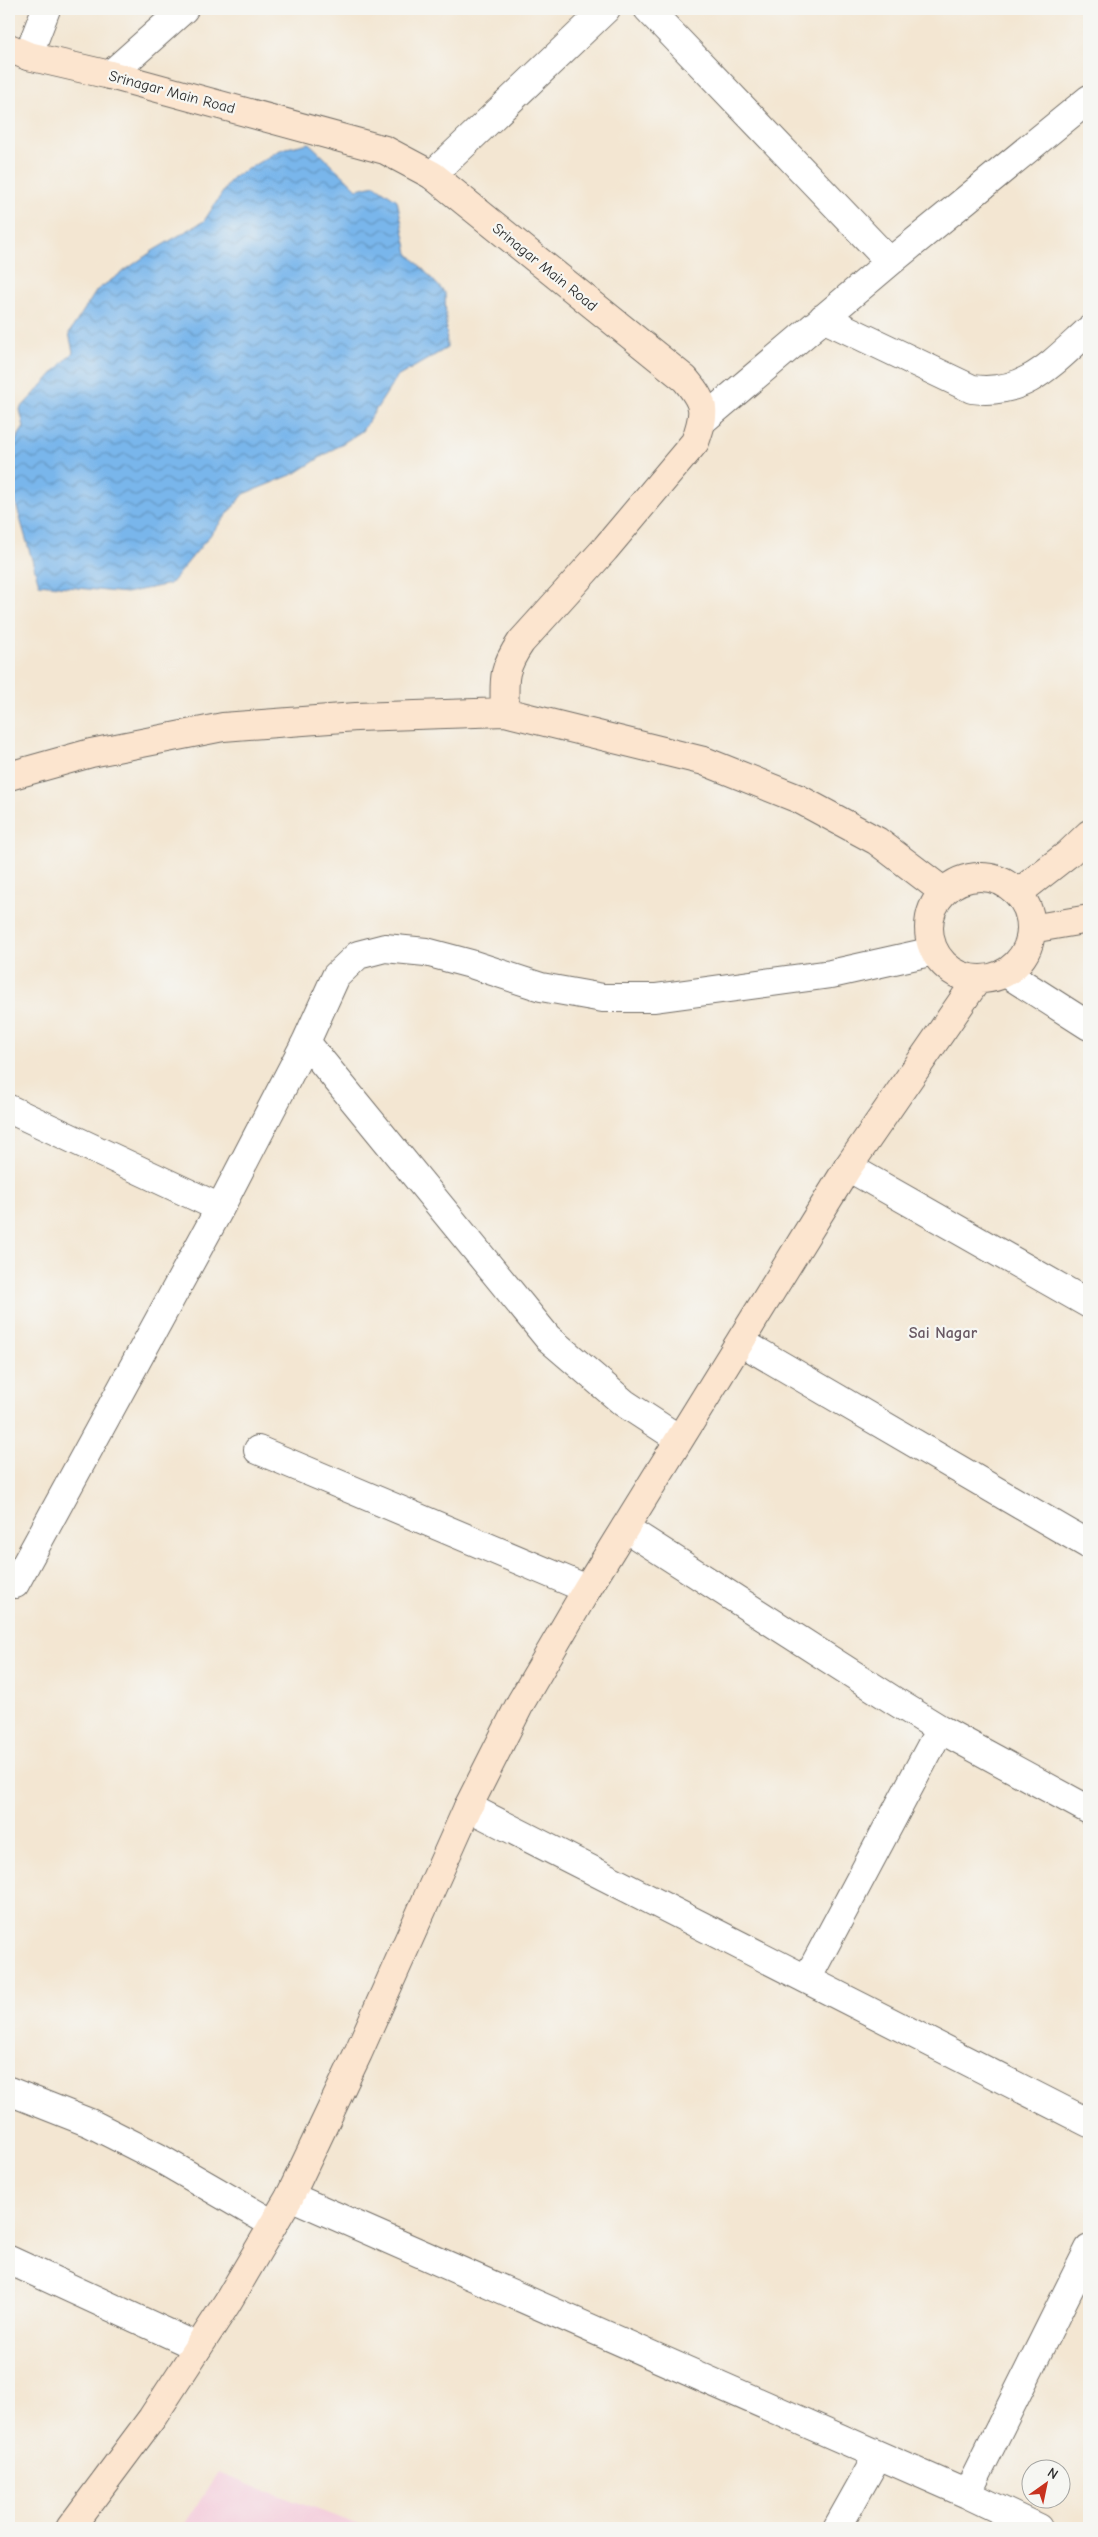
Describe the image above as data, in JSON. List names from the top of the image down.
{
  "streets": {
    "street": ["Srinagar Main Road"]
  },
  "districts": ["Sai Nagar"],
  "north": "top right"
}
